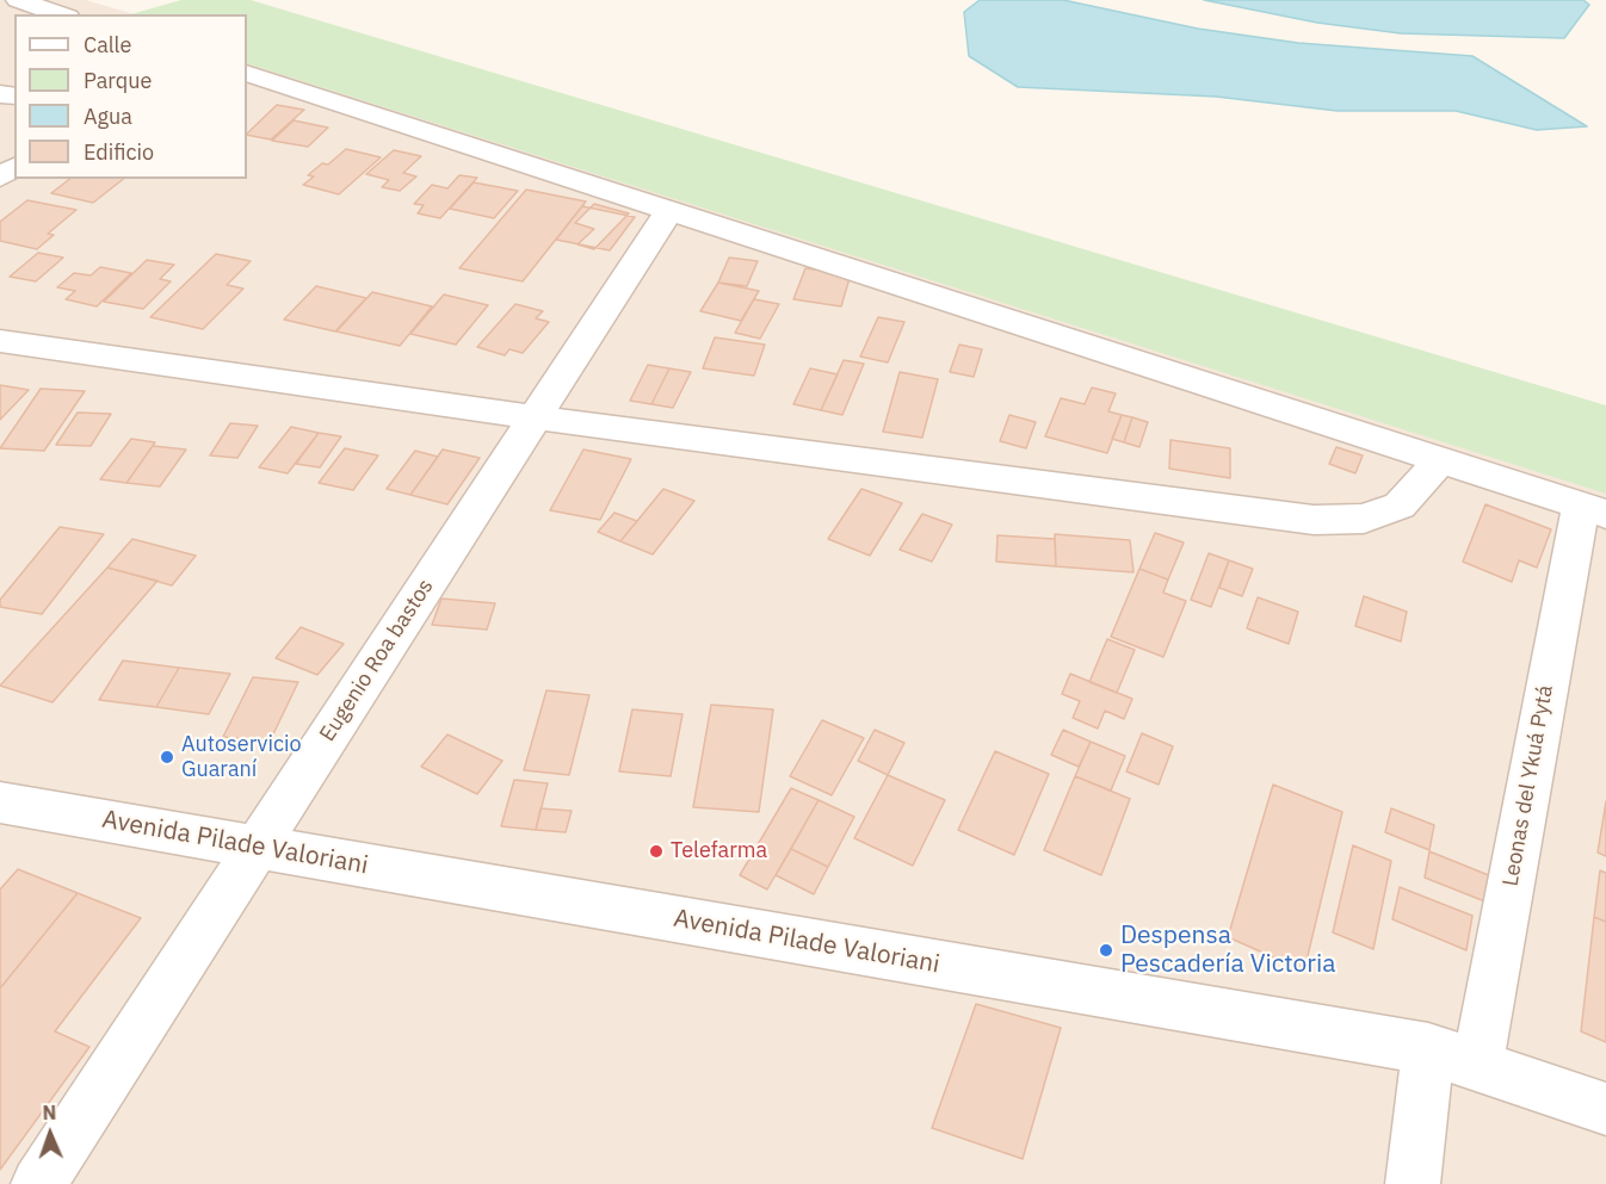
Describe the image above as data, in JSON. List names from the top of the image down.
{
  "streets": {
    "street": ["Eugenio Roa bastos", "Leonas del Ykuá Pytá", "Avenida Pilade Valoriani"]
  },
  "crossings": [
    ["Eugenio Roa bastos", "Avenida Pilade Valoriani"],
    ["Leonas del Ykuá Pytá", "Avenida Pilade Valoriani"]
  ],
  "places": ["Autoservicio Guaraní", "Telefarma", "Despensa Pescadería Victoria"],
  "legend": [
    "Calle",
    "Parque",
    "Agua",
    "Edificio"
  ],
  "north": "top"
}
